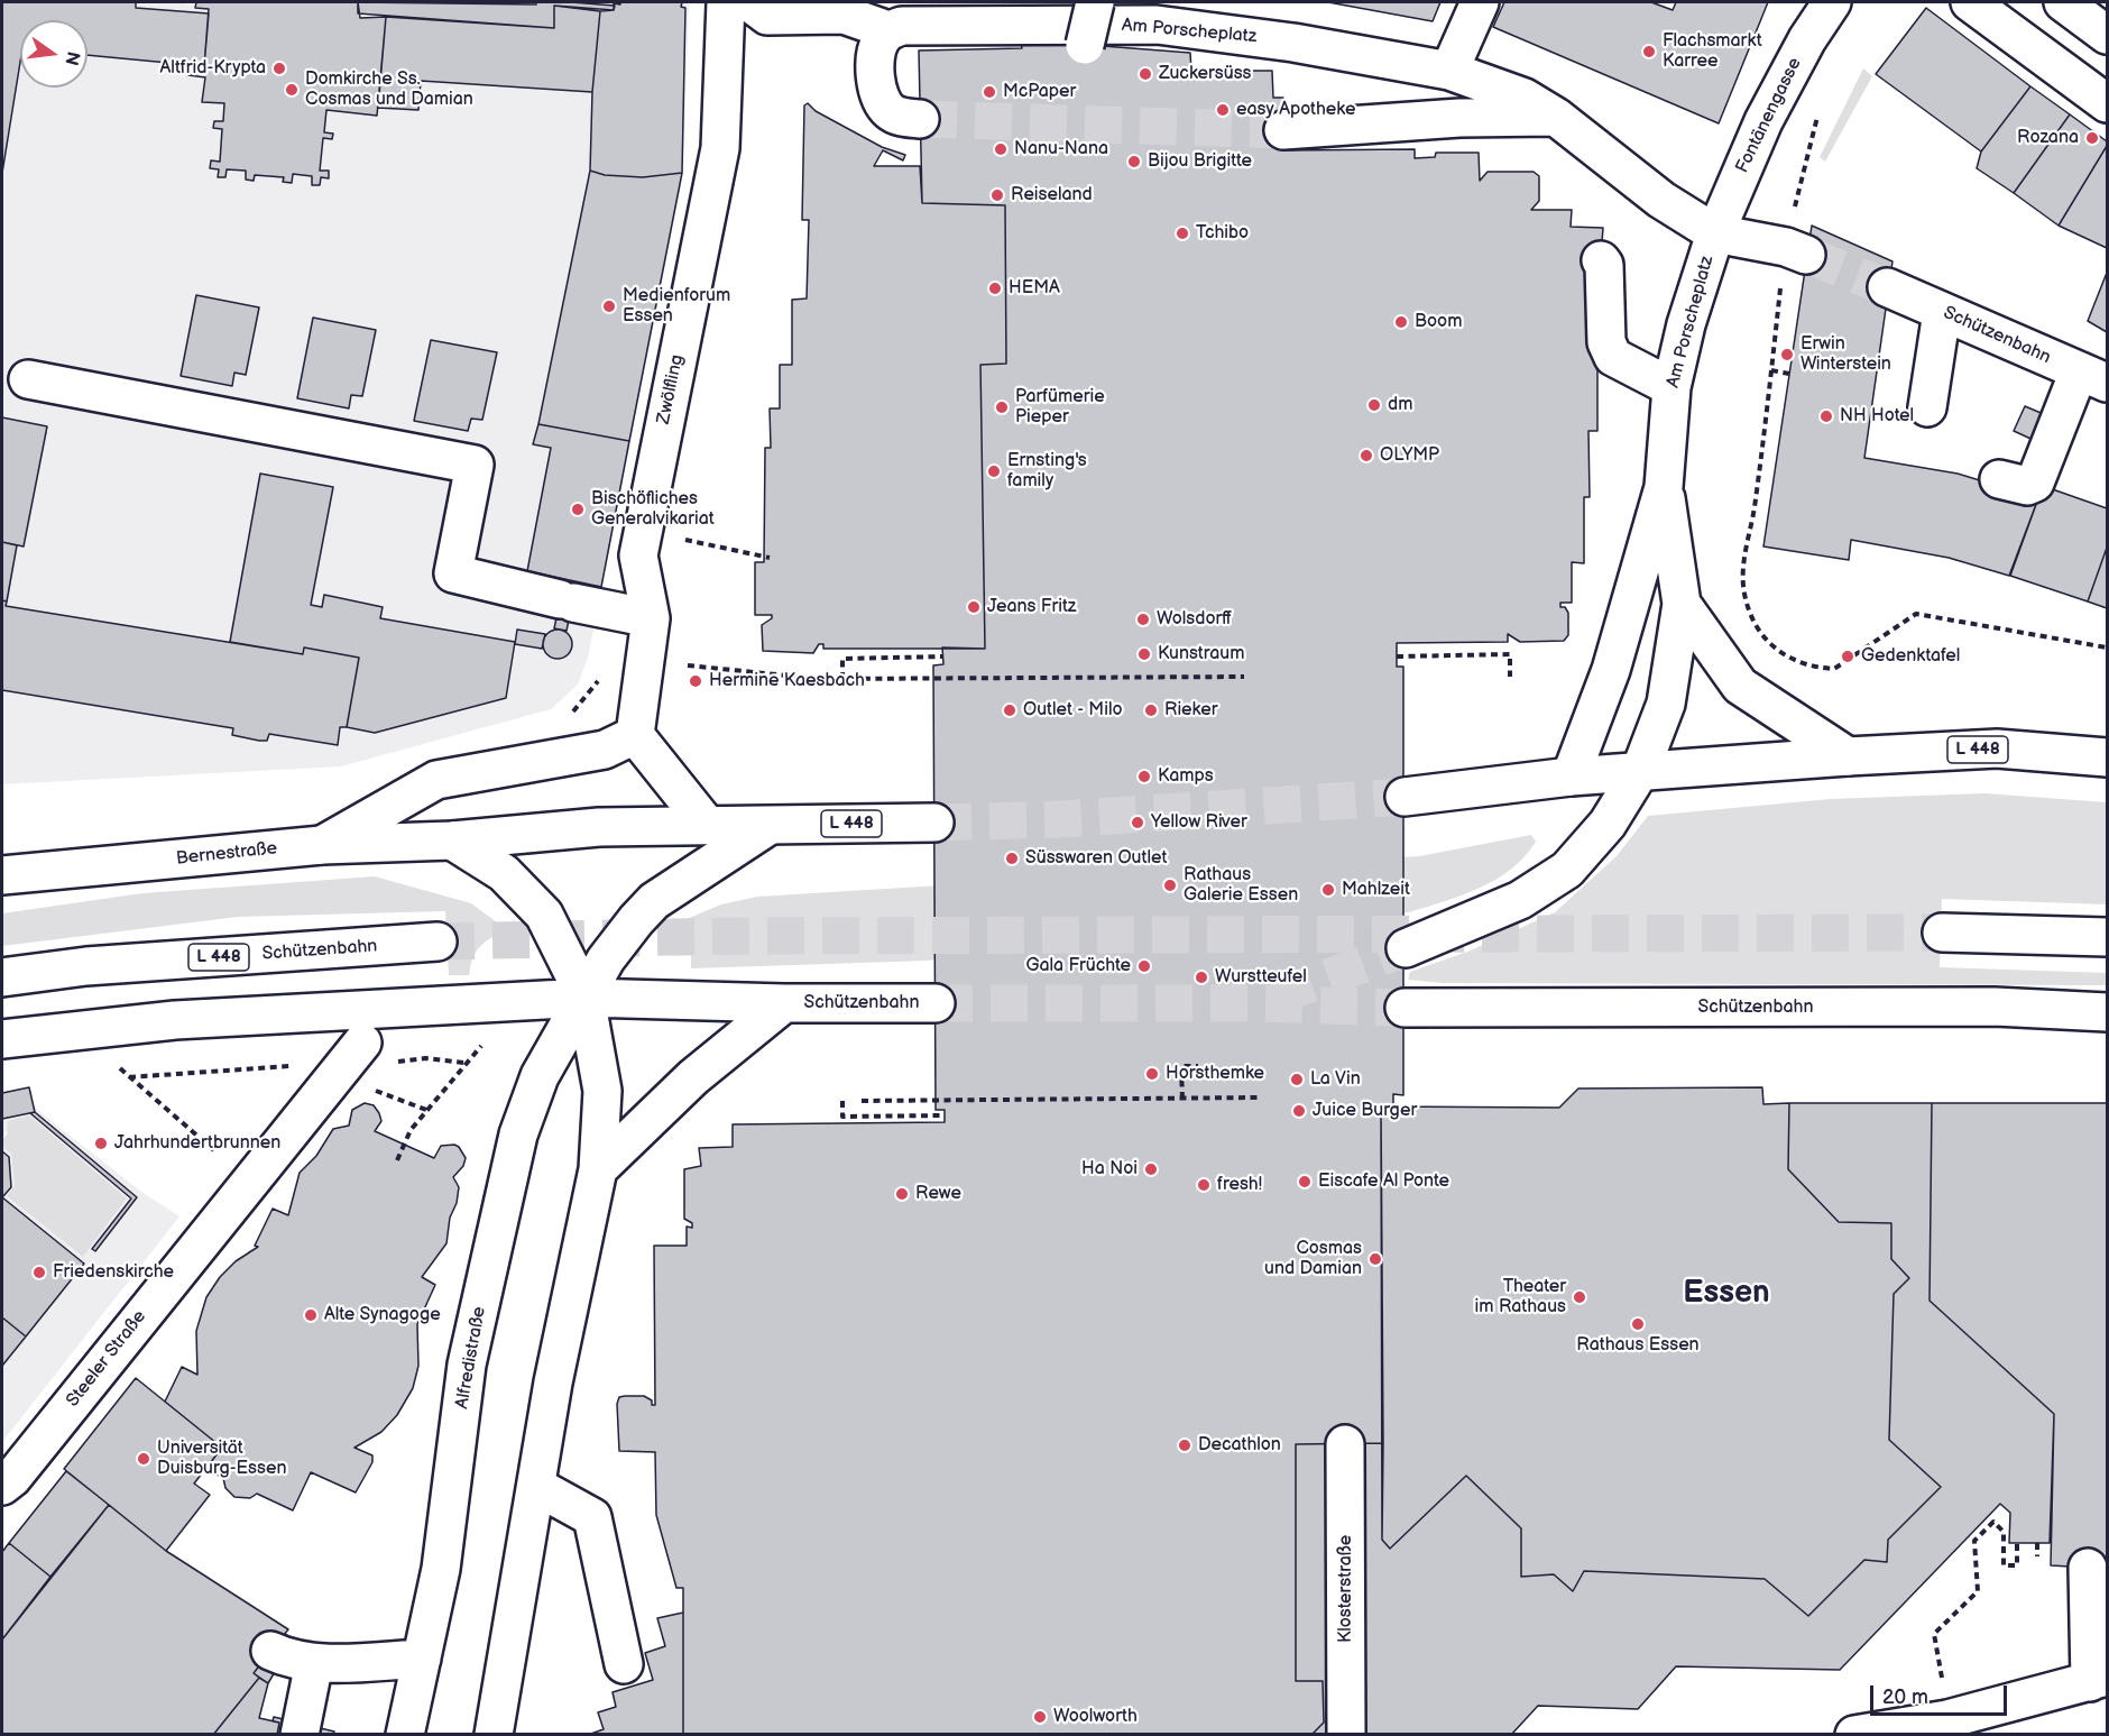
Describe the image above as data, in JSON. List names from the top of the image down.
{
  "streets": {
    "street": [
      "Am Porscheplatz",
      "Fontänengasse",
      "Schützenbahn",
      "Zwölfling",
      "L 448",
      "Bernestraße",
      "Alfredistraße",
      "Steeler Straße",
      "Klosterstraße"
    ]
  },
  "crossings": [
    ["Am Porscheplatz", "Fontänengasse"],
    ["Am Porscheplatz", "L 448"],
    ["Schützenbahn", "Alfredistraße"],
    ["L 448", "Bernestraße"]
  ],
  "districts": ["Essen"],
  "places": [
    "Flachsmarkt Karree",
    "Altfrid-Krypta",
    "Zuckersüss",
    "Domkirche Ss. Cosmas und Damian",
    "McPaper",
    "easy Apotheke",
    "Rozana",
    "Nanu-Nana",
    "Bijou Brigitte",
    "Reiseland",
    "Tchibo",
    "HEMA",
    "Medienforum Essen",
    "Boom",
    "Erwin Winterstein",
    "dm",
    "Parfümerie Pieper",
    "NH Hotel",
    "OLYMP",
    "Ernsting's family",
    "Bischöfliches Generalvikariat",
    "Jeans Fritz",
    "Wolsdorff",
    "Kunstraum",
    "Gedenktafel",
    "Hermine Kaesbach",
    "Outlet - Milo",
    "Rieker",
    "Kamps",
    "Yellow River",
    "Süsswaren Outlet",
    "Rathaus Galerie Essen",
    "Mahlzeit",
    "Gala Früchte",
    "Wurstteufel",
    "Horsthemke",
    "La Vin",
    "Juice Burger",
    "Jahrhundertbrunnen",
    "Ha Noi",
    "Eiscafe Al Ponte",
    "fresh!",
    "Rewe",
    "Cosmas und Damian",
    "Friedenskirche",
    "Theater im Rathaus",
    "Alte Synagoge",
    "Rathaus Essen",
    "Decathlon",
    "Universität Duisburg-Essen",
    "Woolworth"
  ],
  "scale_bar": "20 m",
  "north": "right"
}
